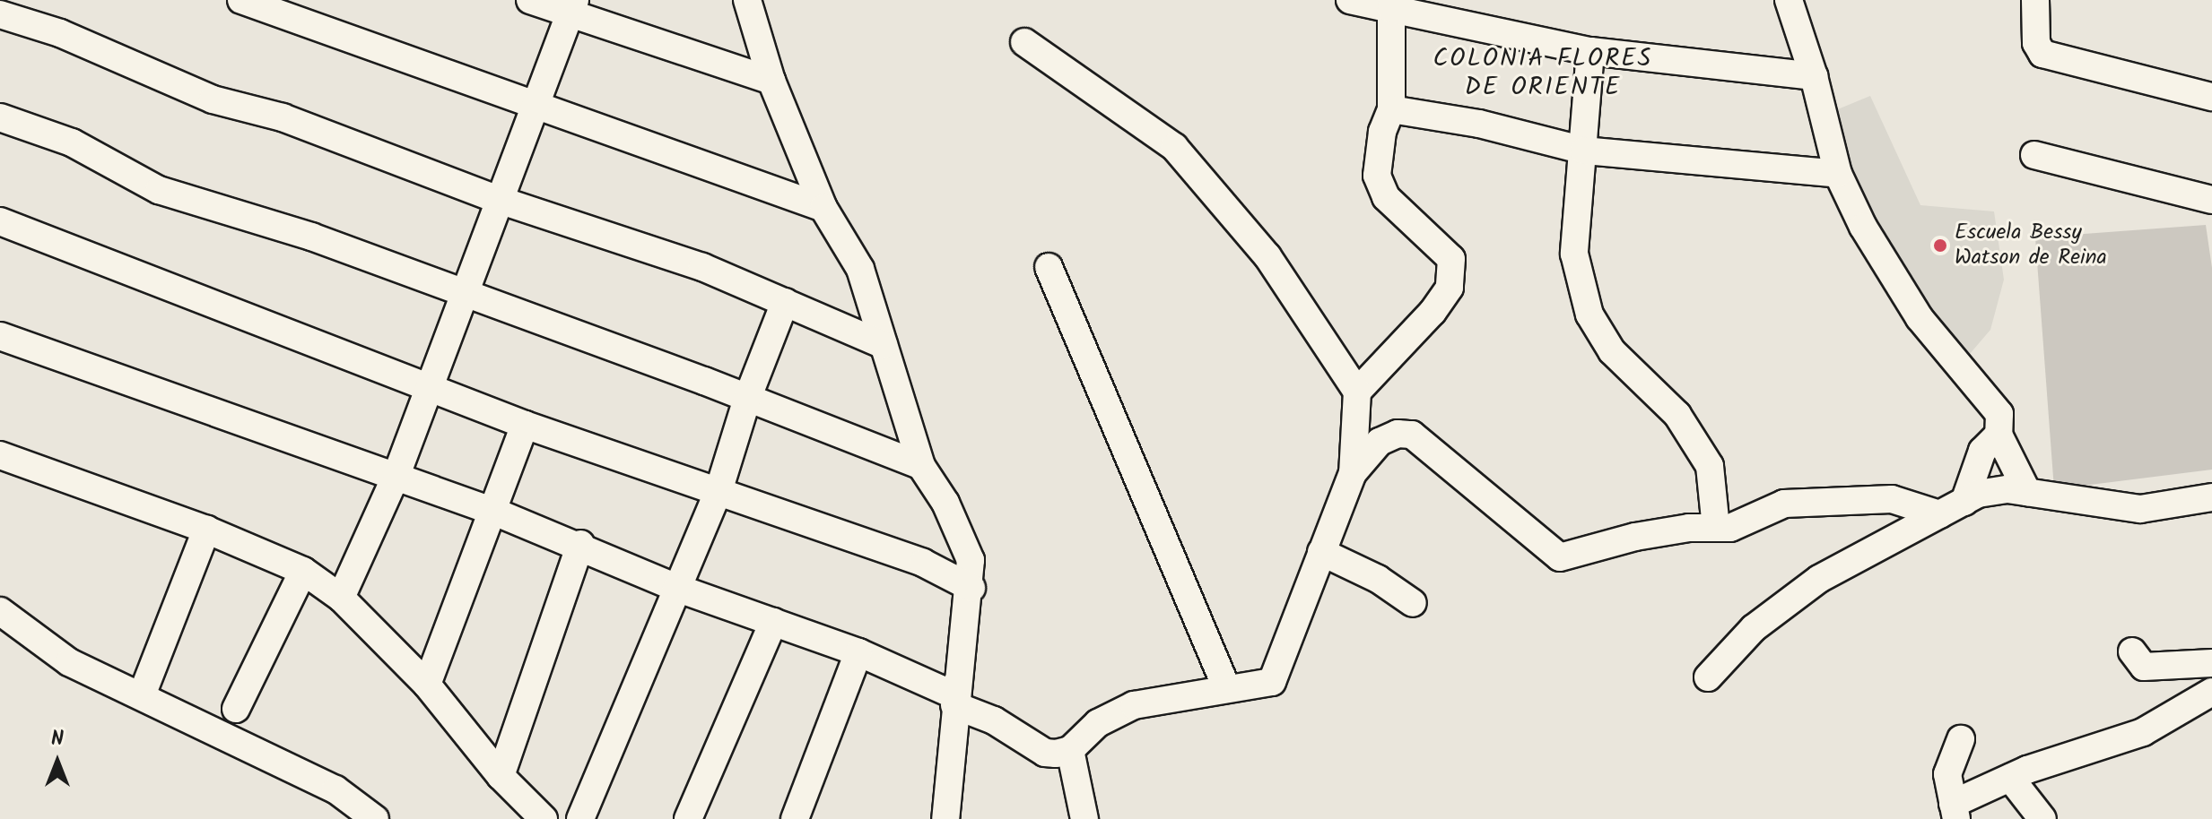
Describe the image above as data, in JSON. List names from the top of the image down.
{
  "districts": ["COLONIA FLORES DE ORIENTE"],
  "places": ["Escuela Bessy Watson de Reina"],
  "north": "top"
}
